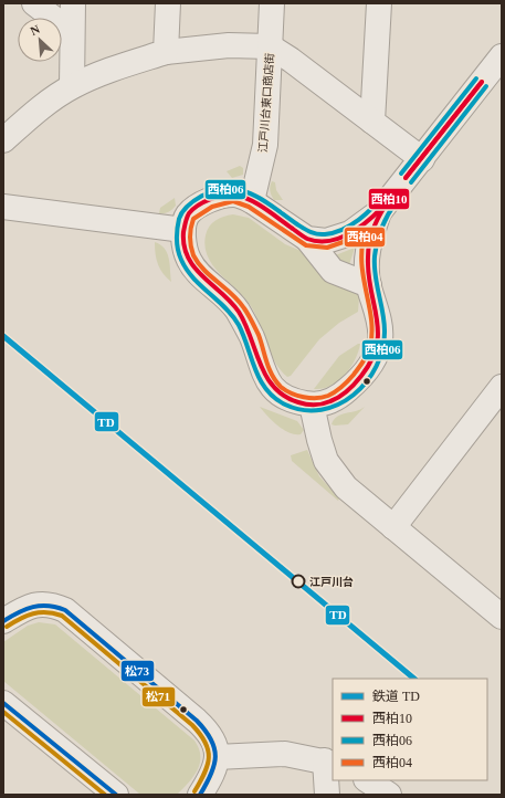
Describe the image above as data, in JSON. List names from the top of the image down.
{
  "streets": {
    "street": ["江戸川台東口商店街"]
  },
  "places": ["江戸川台"],
  "lines": [
    "transit line 西柏06",
    "transit line 西柏10",
    "transit line 西柏04",
    "rail line TD",
    "transit line 松73",
    "transit line 松71"
  ],
  "legend": [
    "鉄道 TD",
    "西柏10",
    "西柏06",
    "西柏04"
  ],
  "north": "top left"
}
